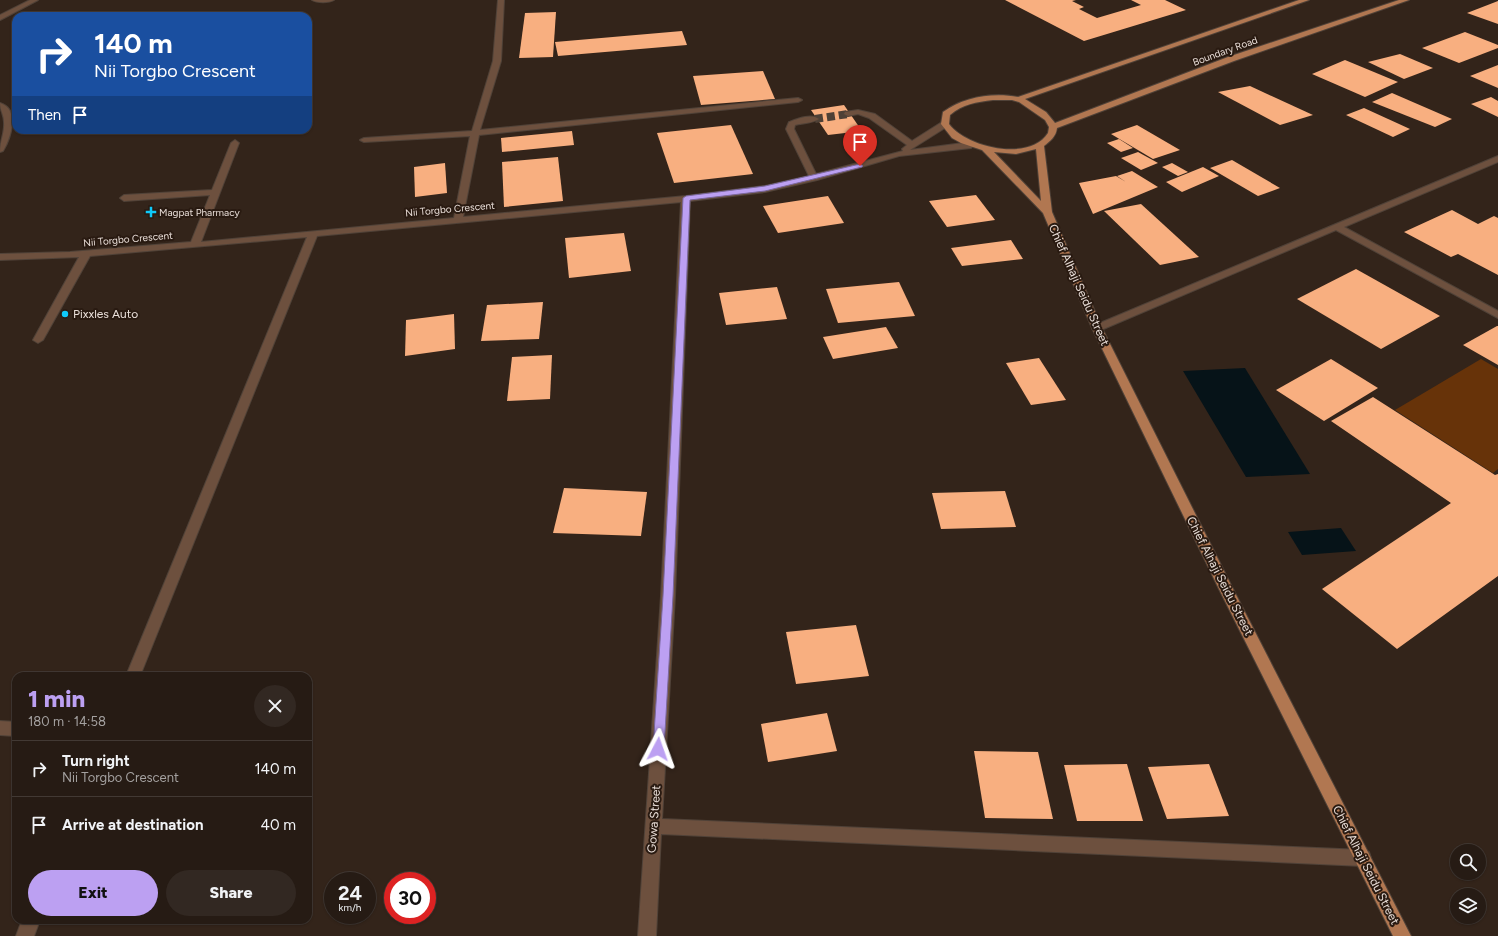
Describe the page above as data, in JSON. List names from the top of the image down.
{
  "streets": {
    "main road": ["Boundary Road", "Chief Alhaji Seidu Street"],
    "street": ["Nii Torgbo Crescent", "Gowa Street"]
  },
  "crossings": [
    ["Nii Torgbo Crescent", "Gowa Street"]
  ],
  "places": {
    "health": ["Magpat Pharmacy"],
    "other": ["Pixxles Auto"]
  },
  "page": {
    "turn": ["140 m", "Nii Torgbo Crescent"],
    "then": "Then",
    "heading": ["1 min", "180 m · 14:58"],
    "list": [
      {
        "name": "Turn right",
        "note": "Nii Torgbo Crescent",
        "value": "140 m"
      },
      {
        "name": "Arrive at destination",
        "value": "40 m"
      }
    ],
    "buttons": ["Exit", "Share"],
    "speed": "24 km/h",
    "limit": "30"
  }
}
